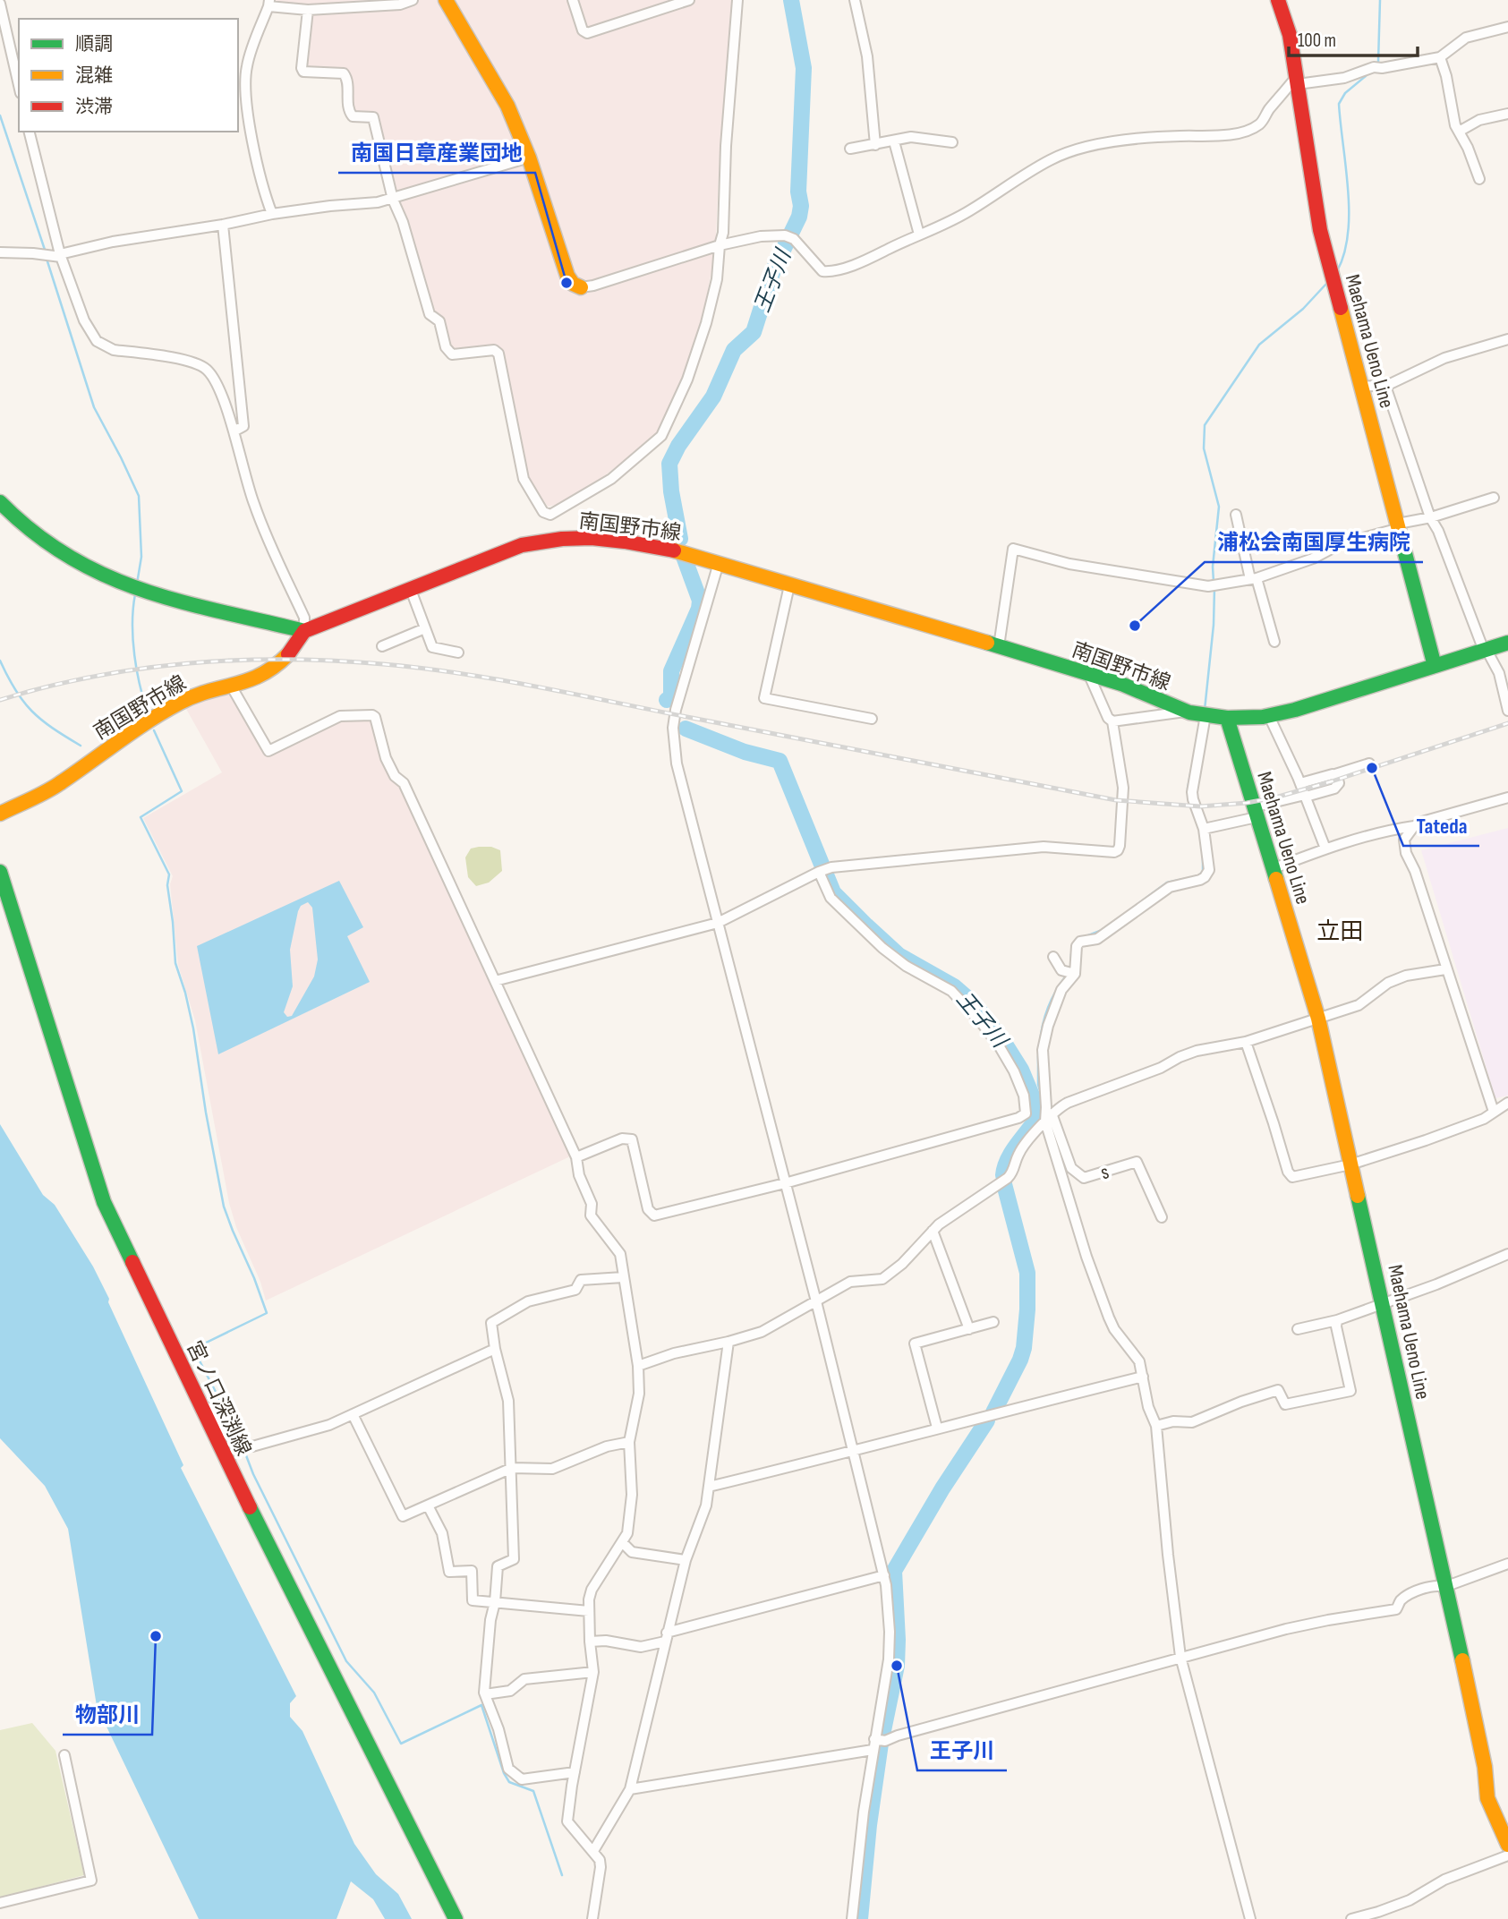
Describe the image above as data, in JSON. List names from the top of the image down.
{
  "streets": {
    "main road": ["Maehama Ueno Line", "南国野市線", "宮ノ口深渕線"],
    "street": ["s"]
  },
  "crossings": [
    ["Maehama Ueno Line", "南国野市線"]
  ],
  "districts": ["立田"],
  "water": ["王子川"],
  "places": [
    "南国日章産業団地",
    "浦松会南国厚生病院",
    "Tateda",
    "物部川",
    "王子川"
  ],
  "legend": ["順調", "混雑", "渋滞"],
  "scale_bar": "100 m"
}
